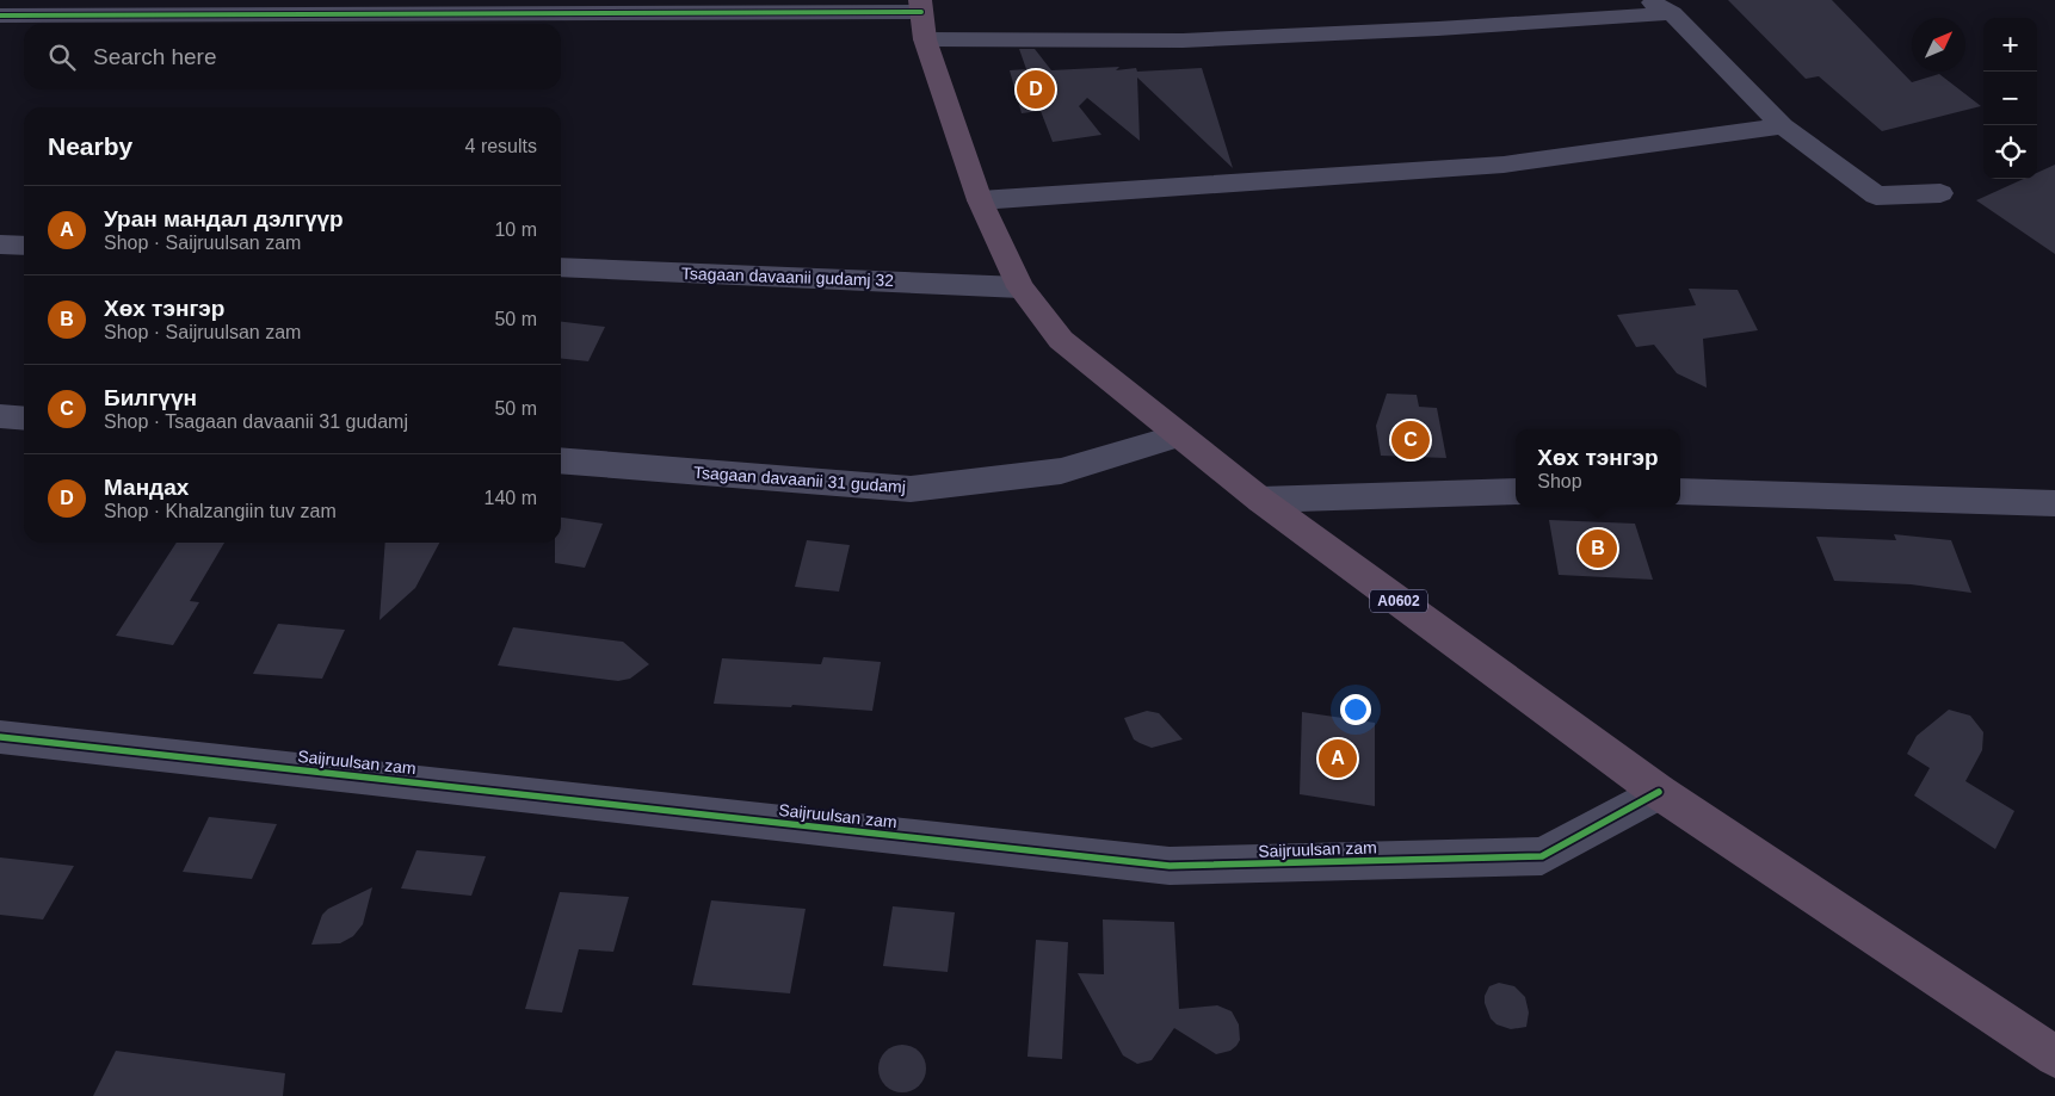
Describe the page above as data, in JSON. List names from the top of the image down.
{
  "streets": {
    "highway": ["A0602"],
    "street": ["Tsagaan davaanii gudamj 32", "Tsagaan davaanii 31 gudamj", "Saijruulsan zam"]
  },
  "crossings": [
    ["Tsagaan davaanii gudamj 32", "A0602"],
    ["Tsagaan davaanii 31 gudamj", "A0602"],
    ["A0602", "Saijruulsan zam"]
  ],
  "north": "top right",
  "page": {
    "map_buttons": ["+", "−"],
    "search": "Search here",
    "pins": [
      "D",
      "C",
      "B",
      "A"
    ],
    "heading": ["Nearby", "4 results"],
    "list": [
      {
        "mark": "A",
        "name": "Уран мандал дэлгүүр",
        "note": "Shop · Saijruulsan zam",
        "value": "10 m"
      },
      {
        "mark": "B",
        "name": "Хөх тэнгэр",
        "note": "Shop · Saijruulsan zam",
        "value": "50 m"
      },
      {
        "mark": "C",
        "name": "Билгүүн",
        "note": "Shop · Tsagaan davaanii 31 gudamj",
        "value": "50 m"
      },
      {
        "mark": "D",
        "name": "Мандах",
        "note": "Shop · Khalzangiin tuv zam",
        "value": "140 m"
      }
    ],
    "popup": ["Хөх тэнгэр", "Shop"]
  }
}
